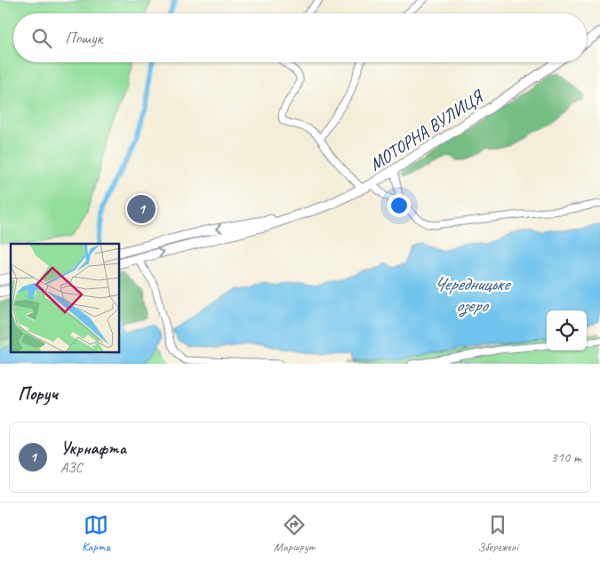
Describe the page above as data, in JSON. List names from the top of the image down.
{
  "streets": {
    "street": ["МОТОРНА ВУЛИЦЯ"]
  },
  "water": ["Чередницьке озеро"],
  "page": {
    "search": "Пошук",
    "pins": "1",
    "heading": "Поруч",
    "list": [
      {
        "mark": "1",
        "name": "Укрнафта",
        "note": "АЗС",
        "value": "310 m"
      }
    ],
    "nav": ["Карта", "Маршрут", "Збережені"]
  }
}
